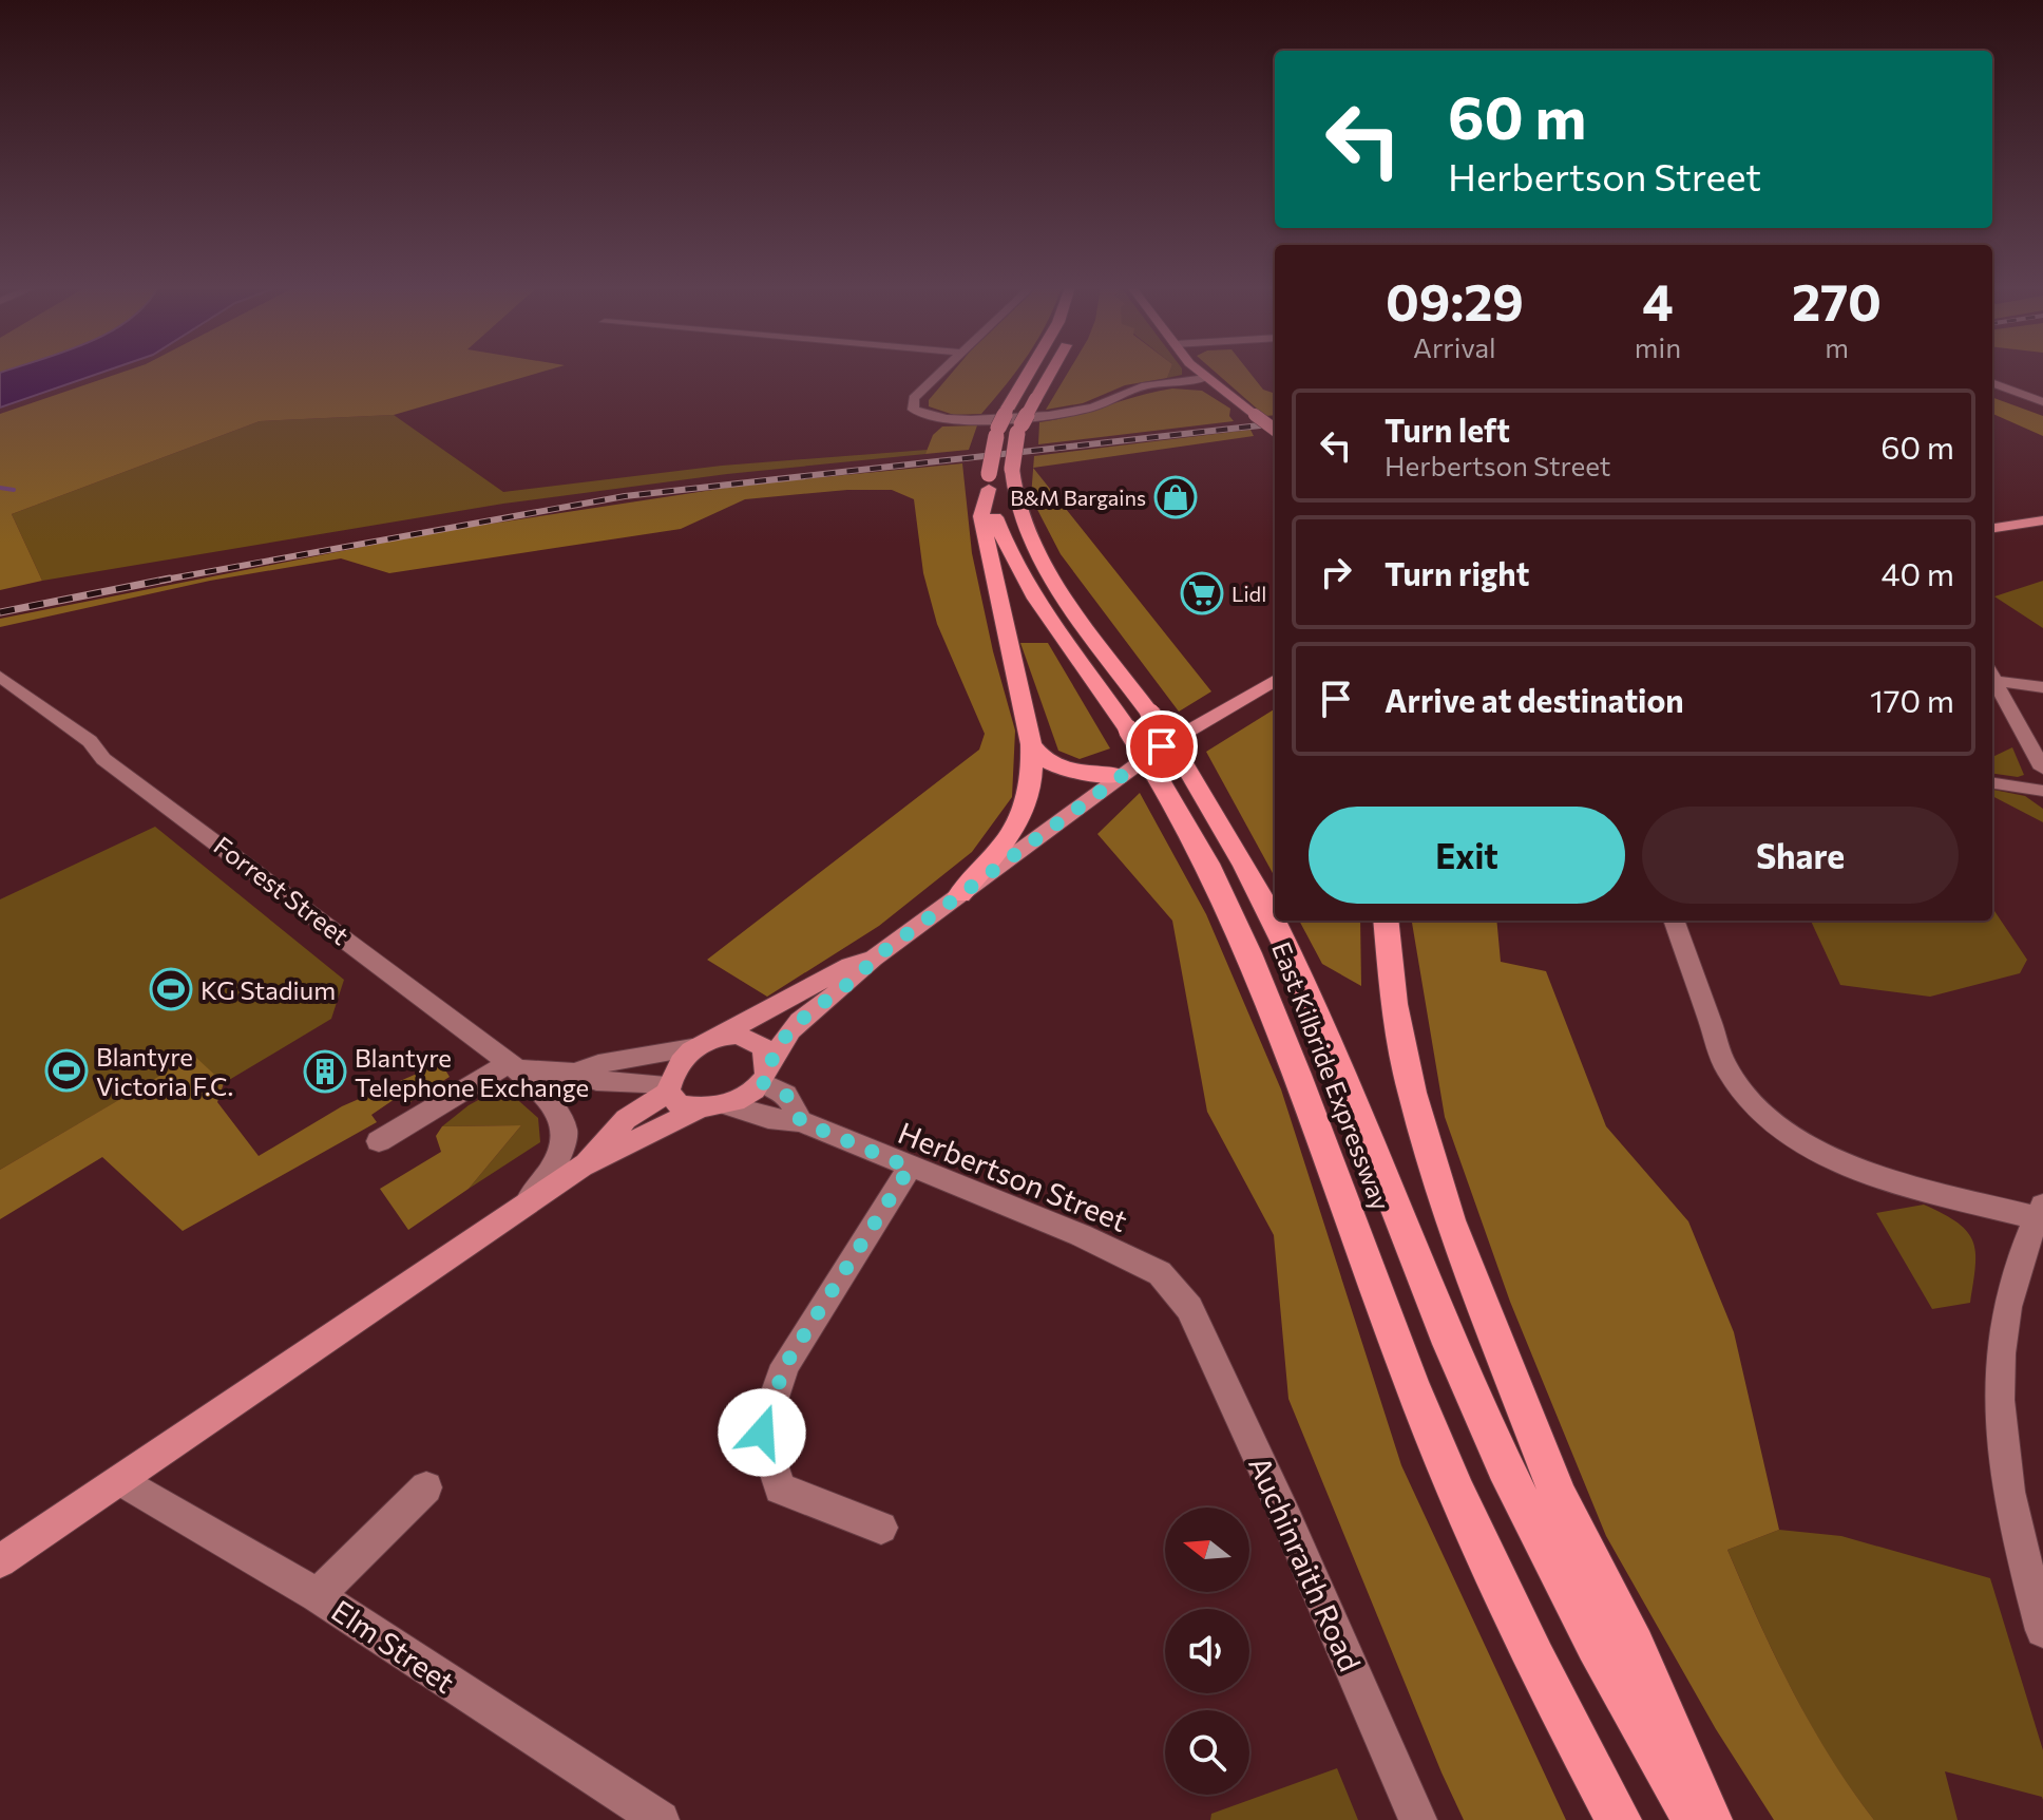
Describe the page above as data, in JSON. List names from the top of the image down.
{
  "streets": {
    "highway": ["East Kilbride Expressway"],
    "street": [
      "Forrest Street",
      "Herbertson Street",
      "Auchinraith Road",
      "Elm Street"
    ]
  },
  "crossings": [
    ["Herbertson Street", "Auchinraith Road"]
  ],
  "places": {
    "shop": ["B&M Bargains"],
    "supermarket": ["Lidl"],
    "sports": ["KG Stadium", "Blantyre Victoria F.C."],
    "building": ["Blantyre Telephone Exchange"]
  },
  "north": "left",
  "page": {
    "turn": ["60 m", "Herbertson Street"],
    "eta": [
      "09:29",
      "Arrival",
      "4",
      "min",
      "270",
      "m"
    ],
    "list": [
      {
        "name": "Turn left",
        "note": "Herbertson Street",
        "value": "60 m"
      },
      {
        "name": "Turn right",
        "value": "40 m"
      },
      {
        "name": "Arrive at destination",
        "value": "170 m"
      }
    ],
    "buttons": ["Exit", "Share"]
  }
}
